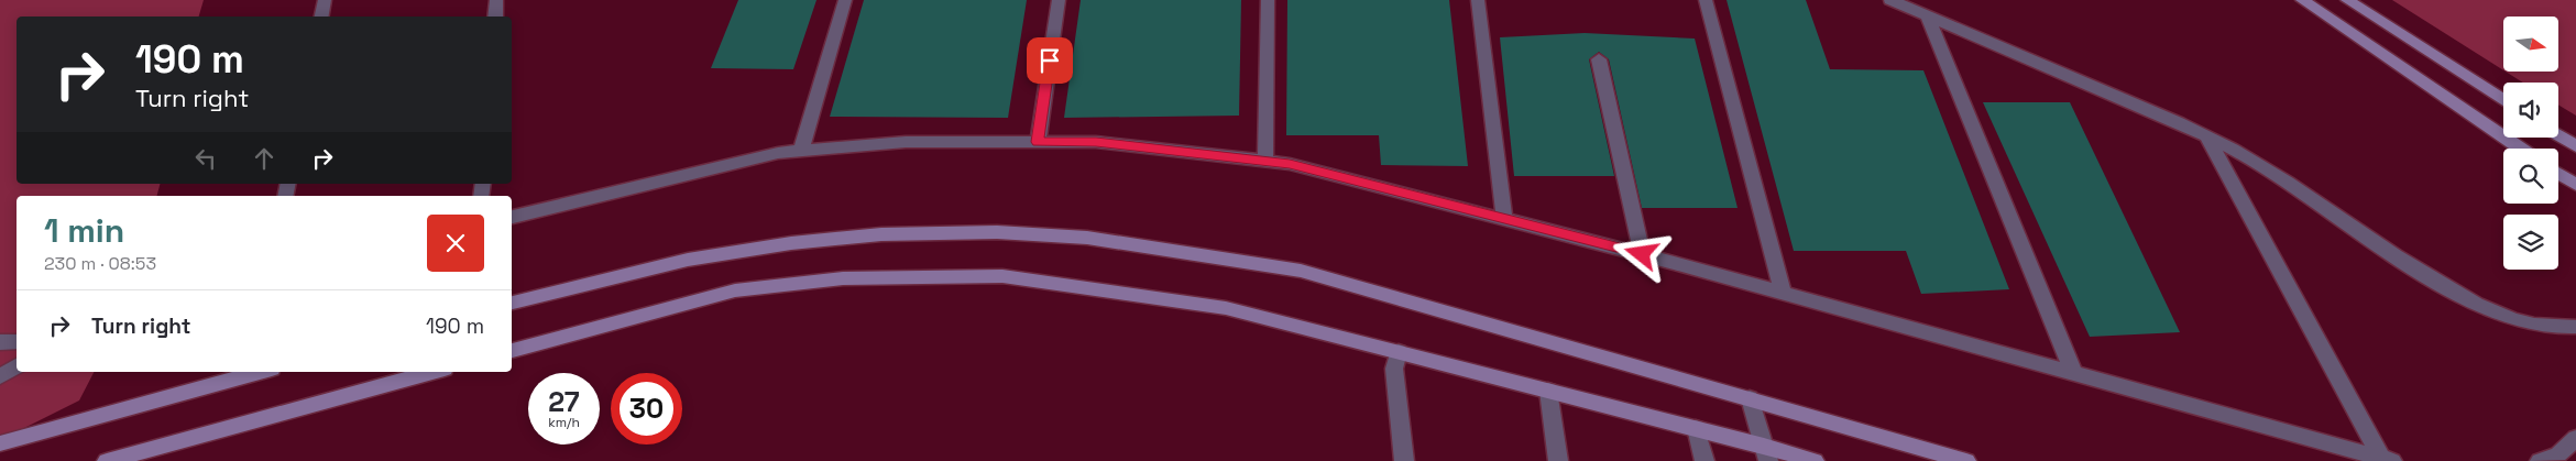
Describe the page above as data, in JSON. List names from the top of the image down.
{
  "north": "right",
  "page": {
    "turn": ["190 m", "Turn right"],
    "heading": ["1 min", "230 m · 08:53"],
    "list": [
      {
        "name": "Turn right",
        "value": "190 m"
      }
    ],
    "speed": "27 km/h",
    "limit": "30"
  }
}
